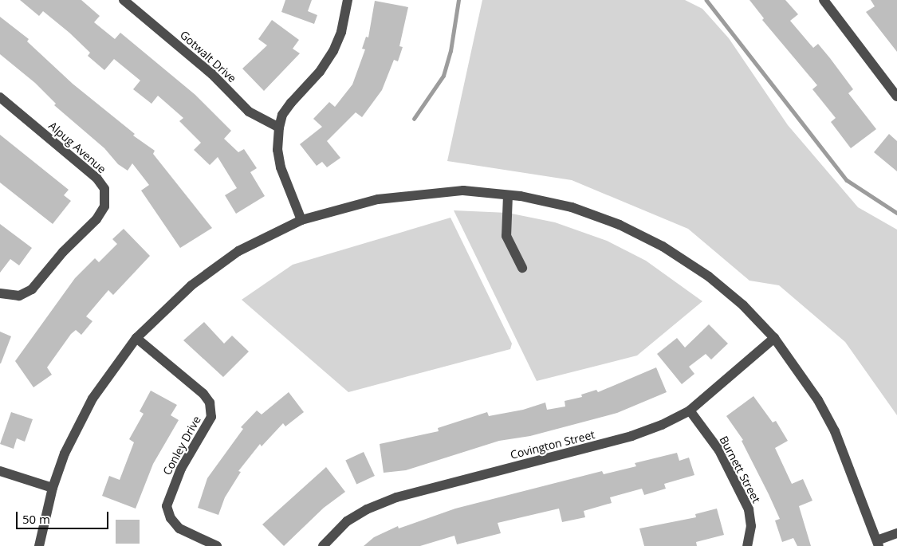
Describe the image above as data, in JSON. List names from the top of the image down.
{
  "streets": {
    "street": [
      "Gotwalt Drive",
      "Alpug Avenue",
      "Covington Street",
      "Conley Drive",
      "Burnett Street"
    ]
  },
  "crossings": [
    ["Covington Street", "Burnett Street"]
  ],
  "scale_bar": "50 m"
}
